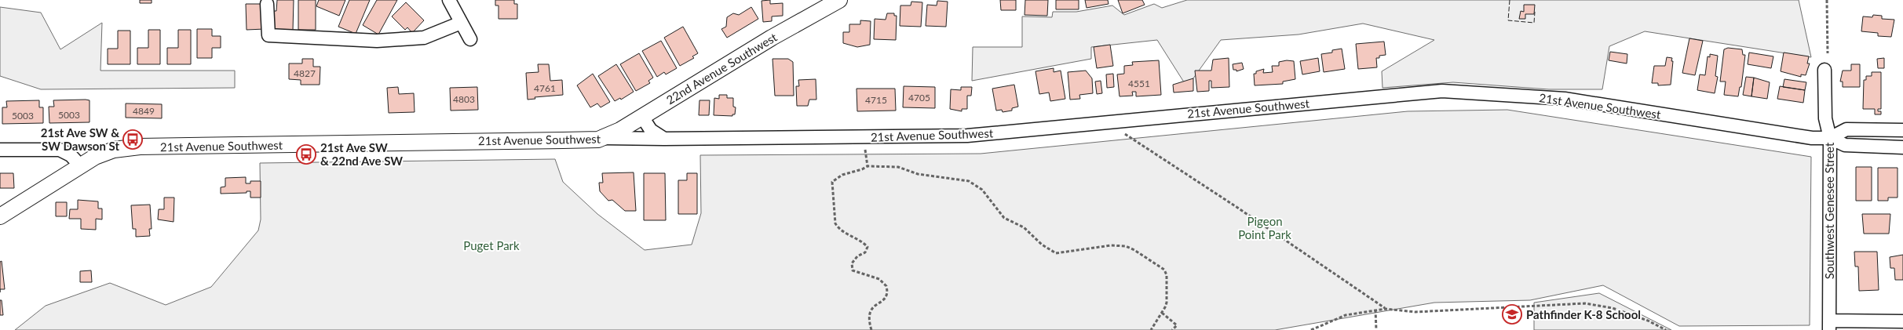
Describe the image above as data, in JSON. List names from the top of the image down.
{
  "streets": {
    "street": ["22nd Avenue Southwest", "21st Avenue Southwest", "Southwest Genesee Street"]
  },
  "crossings": [
    ["22nd Avenue Southwest", "21st Avenue Southwest"],
    ["21st Avenue Southwest", "Southwest Genesee Street"]
  ],
  "parks": ["Pigeon Point Park", "Puget Park"],
  "places": {
    "bus stop": ["21st Ave SW & SW Dawson St", "21st Ave SW & 22nd Ave SW"],
    "school or university": ["Pathfinder K-8 School"]
  },
  "house_numbers": [
    "4827",
    "4551",
    "4761",
    "4705",
    "4803",
    "4715",
    "4849",
    "5003",
    "5003"
  ]
}
